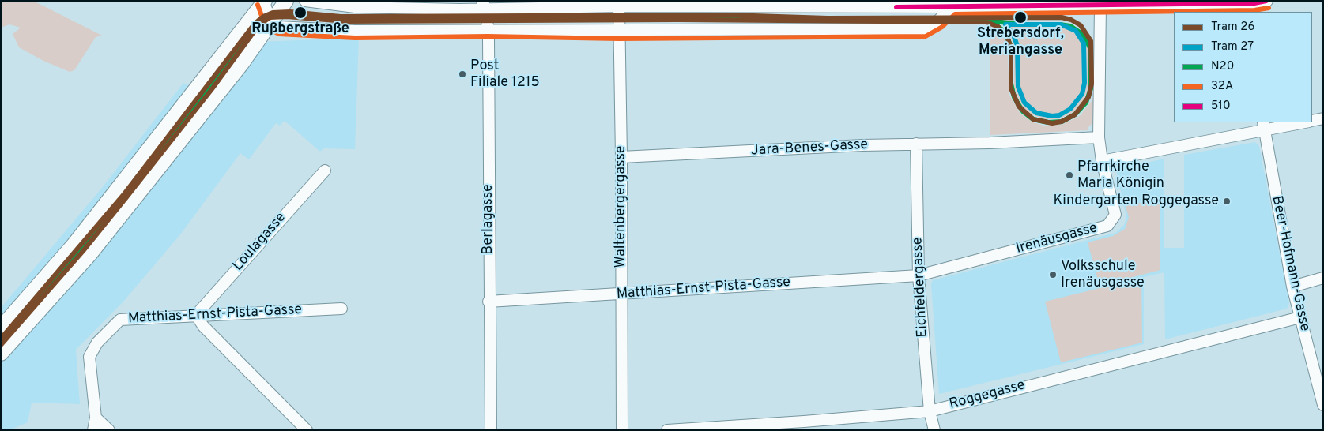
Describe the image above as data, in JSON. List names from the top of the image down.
{
  "streets": {
    "street": [
      "Jara-Benes-Gasse",
      "Waltenbergergasse",
      "Berlagasse",
      "Irenäusgasse",
      "Loulagasse",
      "Beer-Hofmann-Gasse",
      "Eichfeldergasse",
      "Matthias-Ernst-Pista-Gasse",
      "Roggegasse"
    ]
  },
  "crossings": [
    ["Jara-Benes-Gasse", "Waltenbergergasse"],
    ["Jara-Benes-Gasse", "Irenäusgasse"],
    ["Jara-Benes-Gasse", "Eichfeldergasse"],
    ["Waltenbergergasse", "Matthias-Ernst-Pista-Gasse"],
    ["Berlagasse", "Matthias-Ernst-Pista-Gasse"],
    ["Irenäusgasse", "Eichfeldergasse"],
    ["Irenäusgasse", "Matthias-Ernst-Pista-Gasse"],
    ["Loulagasse", "Matthias-Ernst-Pista-Gasse"],
    ["Beer-Hofmann-Gasse", "Roggegasse"],
    ["Eichfeldergasse", "Matthias-Ernst-Pista-Gasse"],
    ["Eichfeldergasse", "Roggegasse"]
  ],
  "places": [
    "Rußbergstraße",
    "Strebersdorf, Meriangasse",
    "Post Filiale 1215",
    "Pfarrkirche Maria Königin",
    "Kindergarten Roggegasse",
    "Volksschule Irenäusgasse"
  ],
  "lines": [
    "transit line 510",
    "transit line 32A",
    "tram line 26",
    "transit line N20",
    "tram line 27"
  ],
  "legend": [
    "Tram 26",
    "Tram 27",
    "N20",
    "32A",
    "510"
  ]
}
